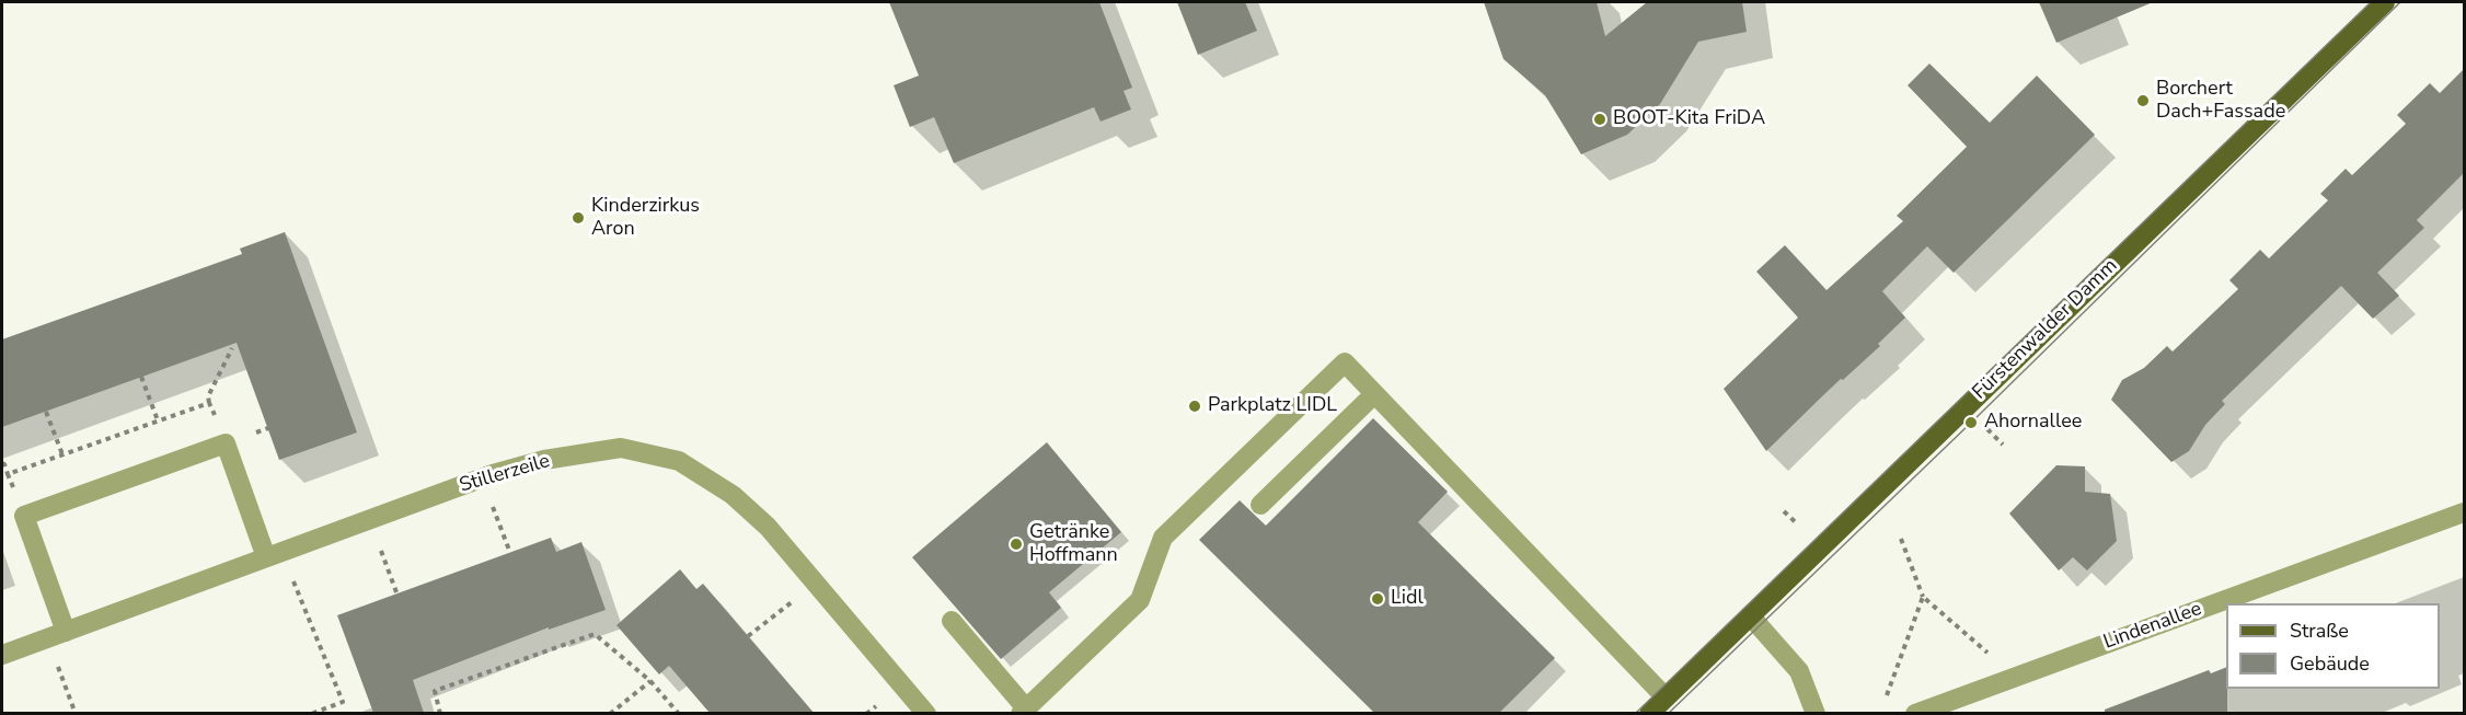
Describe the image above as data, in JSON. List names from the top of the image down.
{
  "streets": {
    "main road": ["Fürstenwalder Damm"],
    "street": ["Stillerzeile", "Lindenallee"]
  },
  "places": [
    "Borchert Dach+Fassade",
    "BOOT-Kita FriDA",
    "Kinderzirkus Aron",
    "Parkplatz LIDL",
    "Ahornallee",
    "Getränke Hoffmann",
    "Lidl"
  ],
  "legend": ["Straße", "Gebäude"]
}
